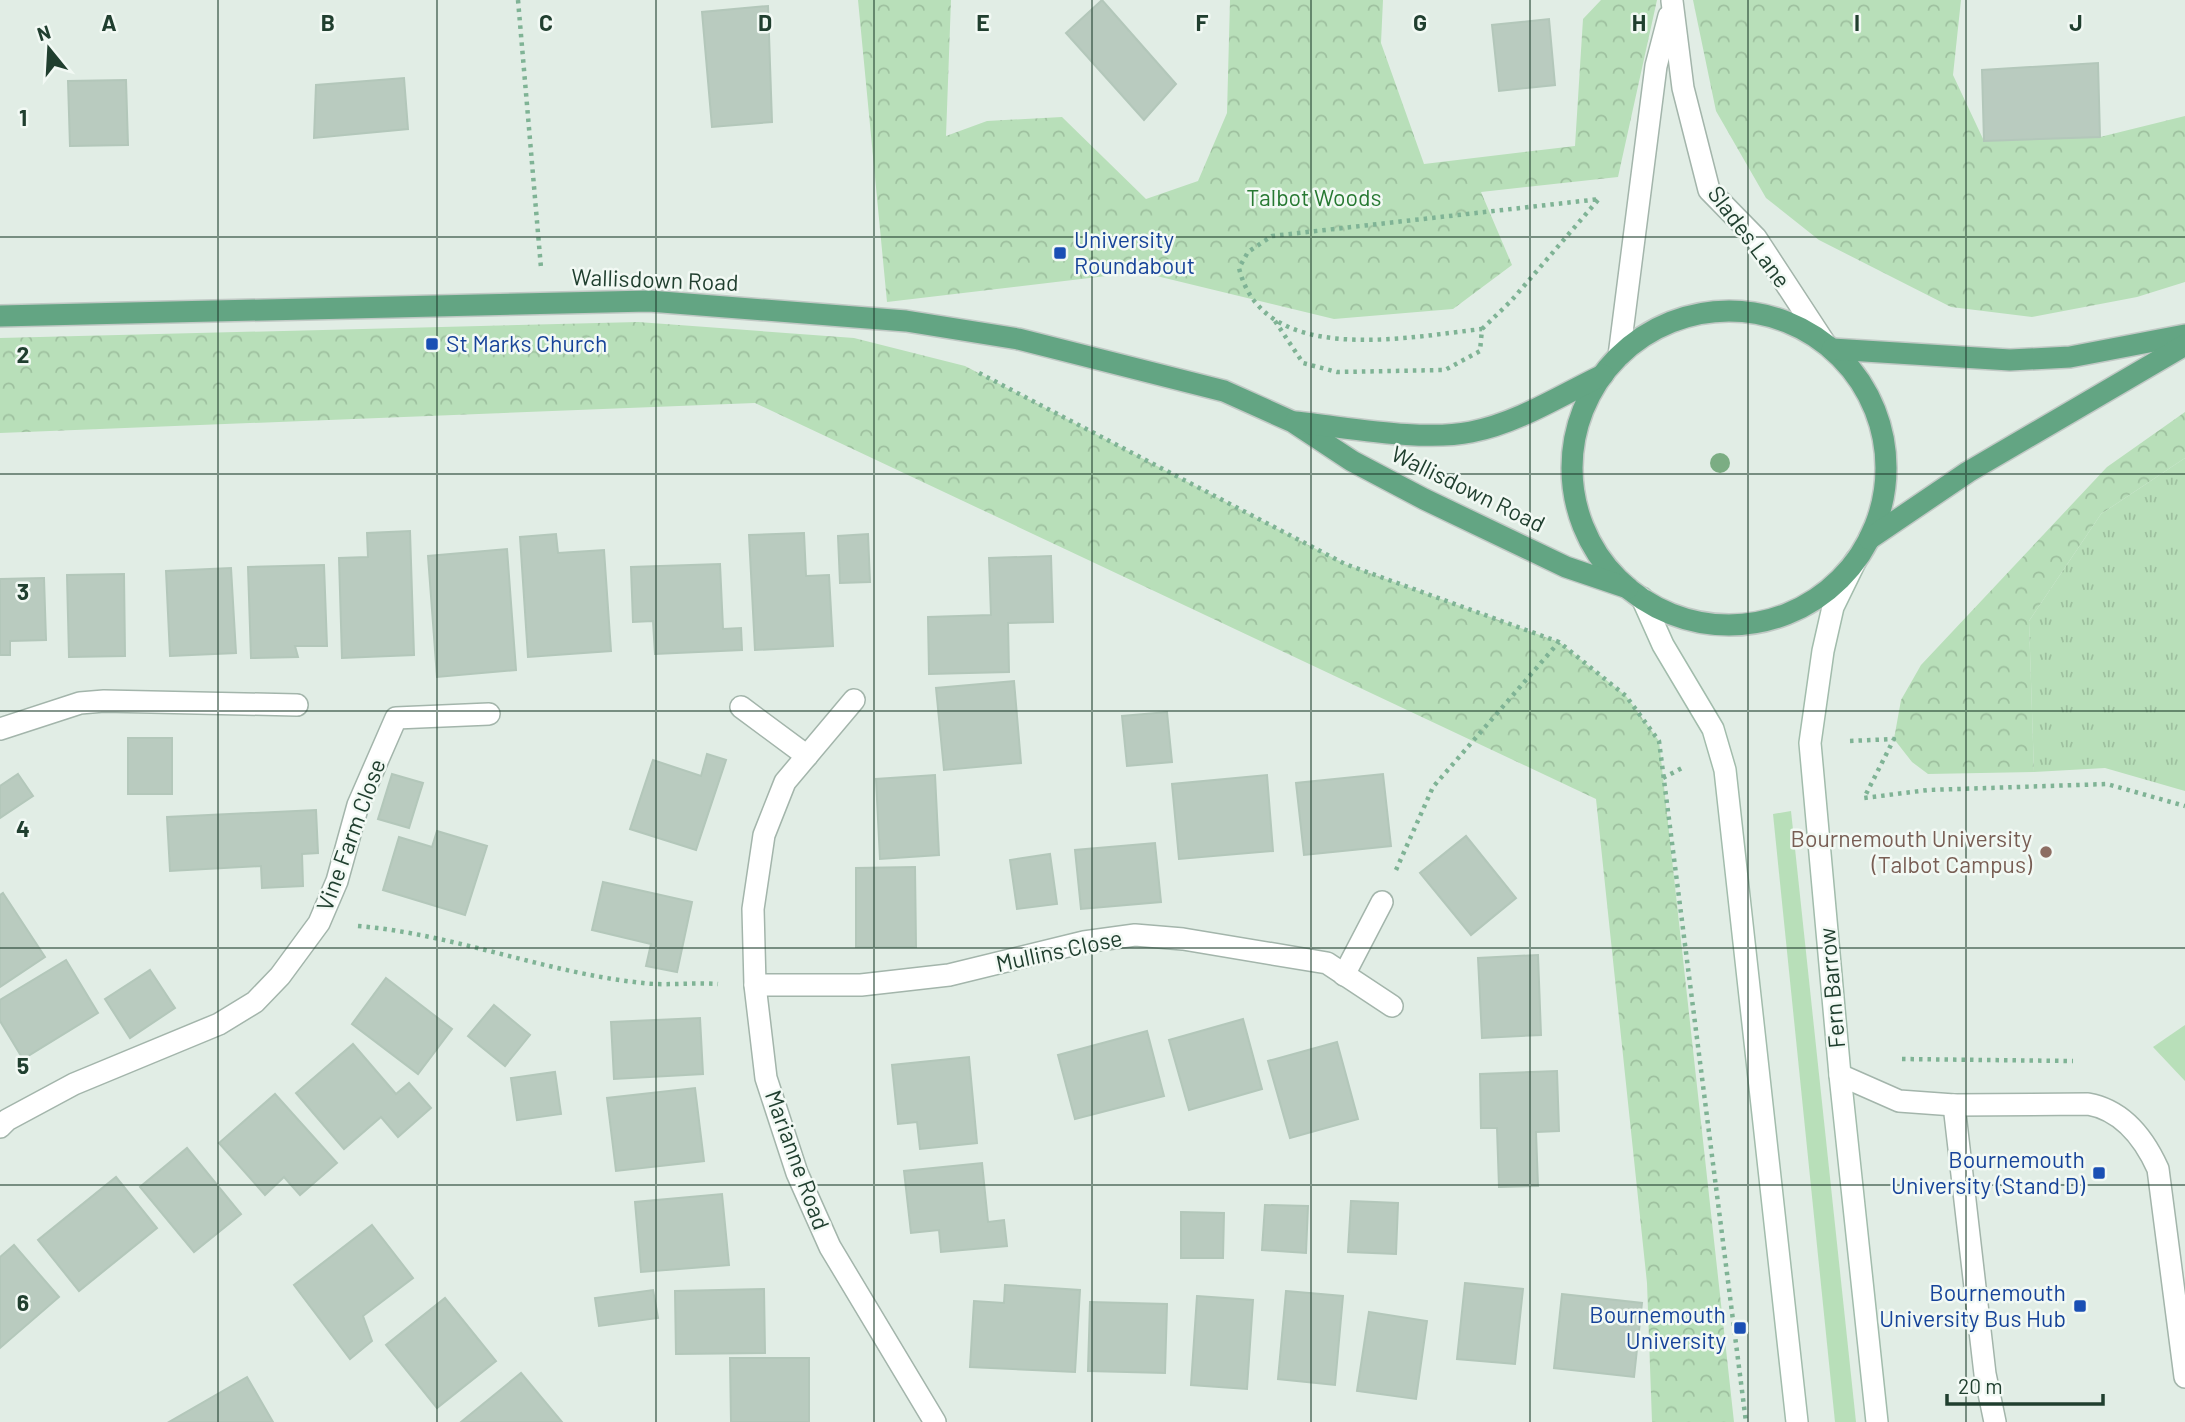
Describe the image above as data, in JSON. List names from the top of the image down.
{
  "streets": {
    "main road": ["Wallisdown Road"],
    "street": [
      "Slades Lane",
      "Vine Farm Close",
      "Mullins Close",
      "Fern Barrow",
      "Marianne Road"
    ]
  },
  "crossings": [
    ["Mullins Close", "Marianne Road"]
  ],
  "parks": ["Talbot Woods"],
  "places": {
    "transit": [
      "University Roundabout",
      "St Marks Church",
      "Bournemouth University (Stand D)",
      "Bournemouth University Bus Hub",
      "Bournemouth University"
    ],
    "other": ["Bournemouth University (Talbot Campus)"]
  },
  "scale_bar": "20 m",
  "north": "top",
  "grid": {
    "columns": [
      "A",
      "B",
      "C",
      "D",
      "E",
      "F",
      "G",
      "H",
      "I",
      "J"
    ],
    "rows": [
      "1",
      "2",
      "3",
      "4",
      "5",
      "6"
    ]
  }
}
